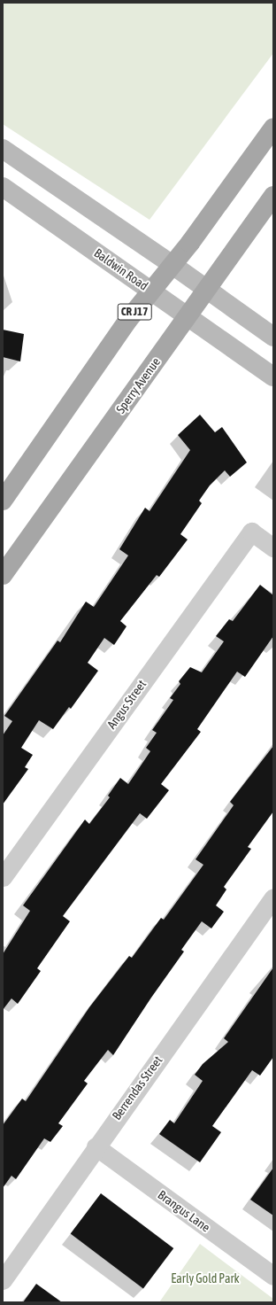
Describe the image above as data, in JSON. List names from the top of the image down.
{
  "streets": {
    "main road": ["Baldwin Road", "CR J17", "Sperry Avenue"],
    "street": ["Angus Street", "Berrendas Street", "Brangus Lane"]
  },
  "crossings": [
    ["Baldwin Road", "CR J17"],
    ["Baldwin Road", "Sperry Avenue"],
    ["Berrendas Street", "Brangus Lane"]
  ],
  "parks": ["Early Gold Park"]
}
